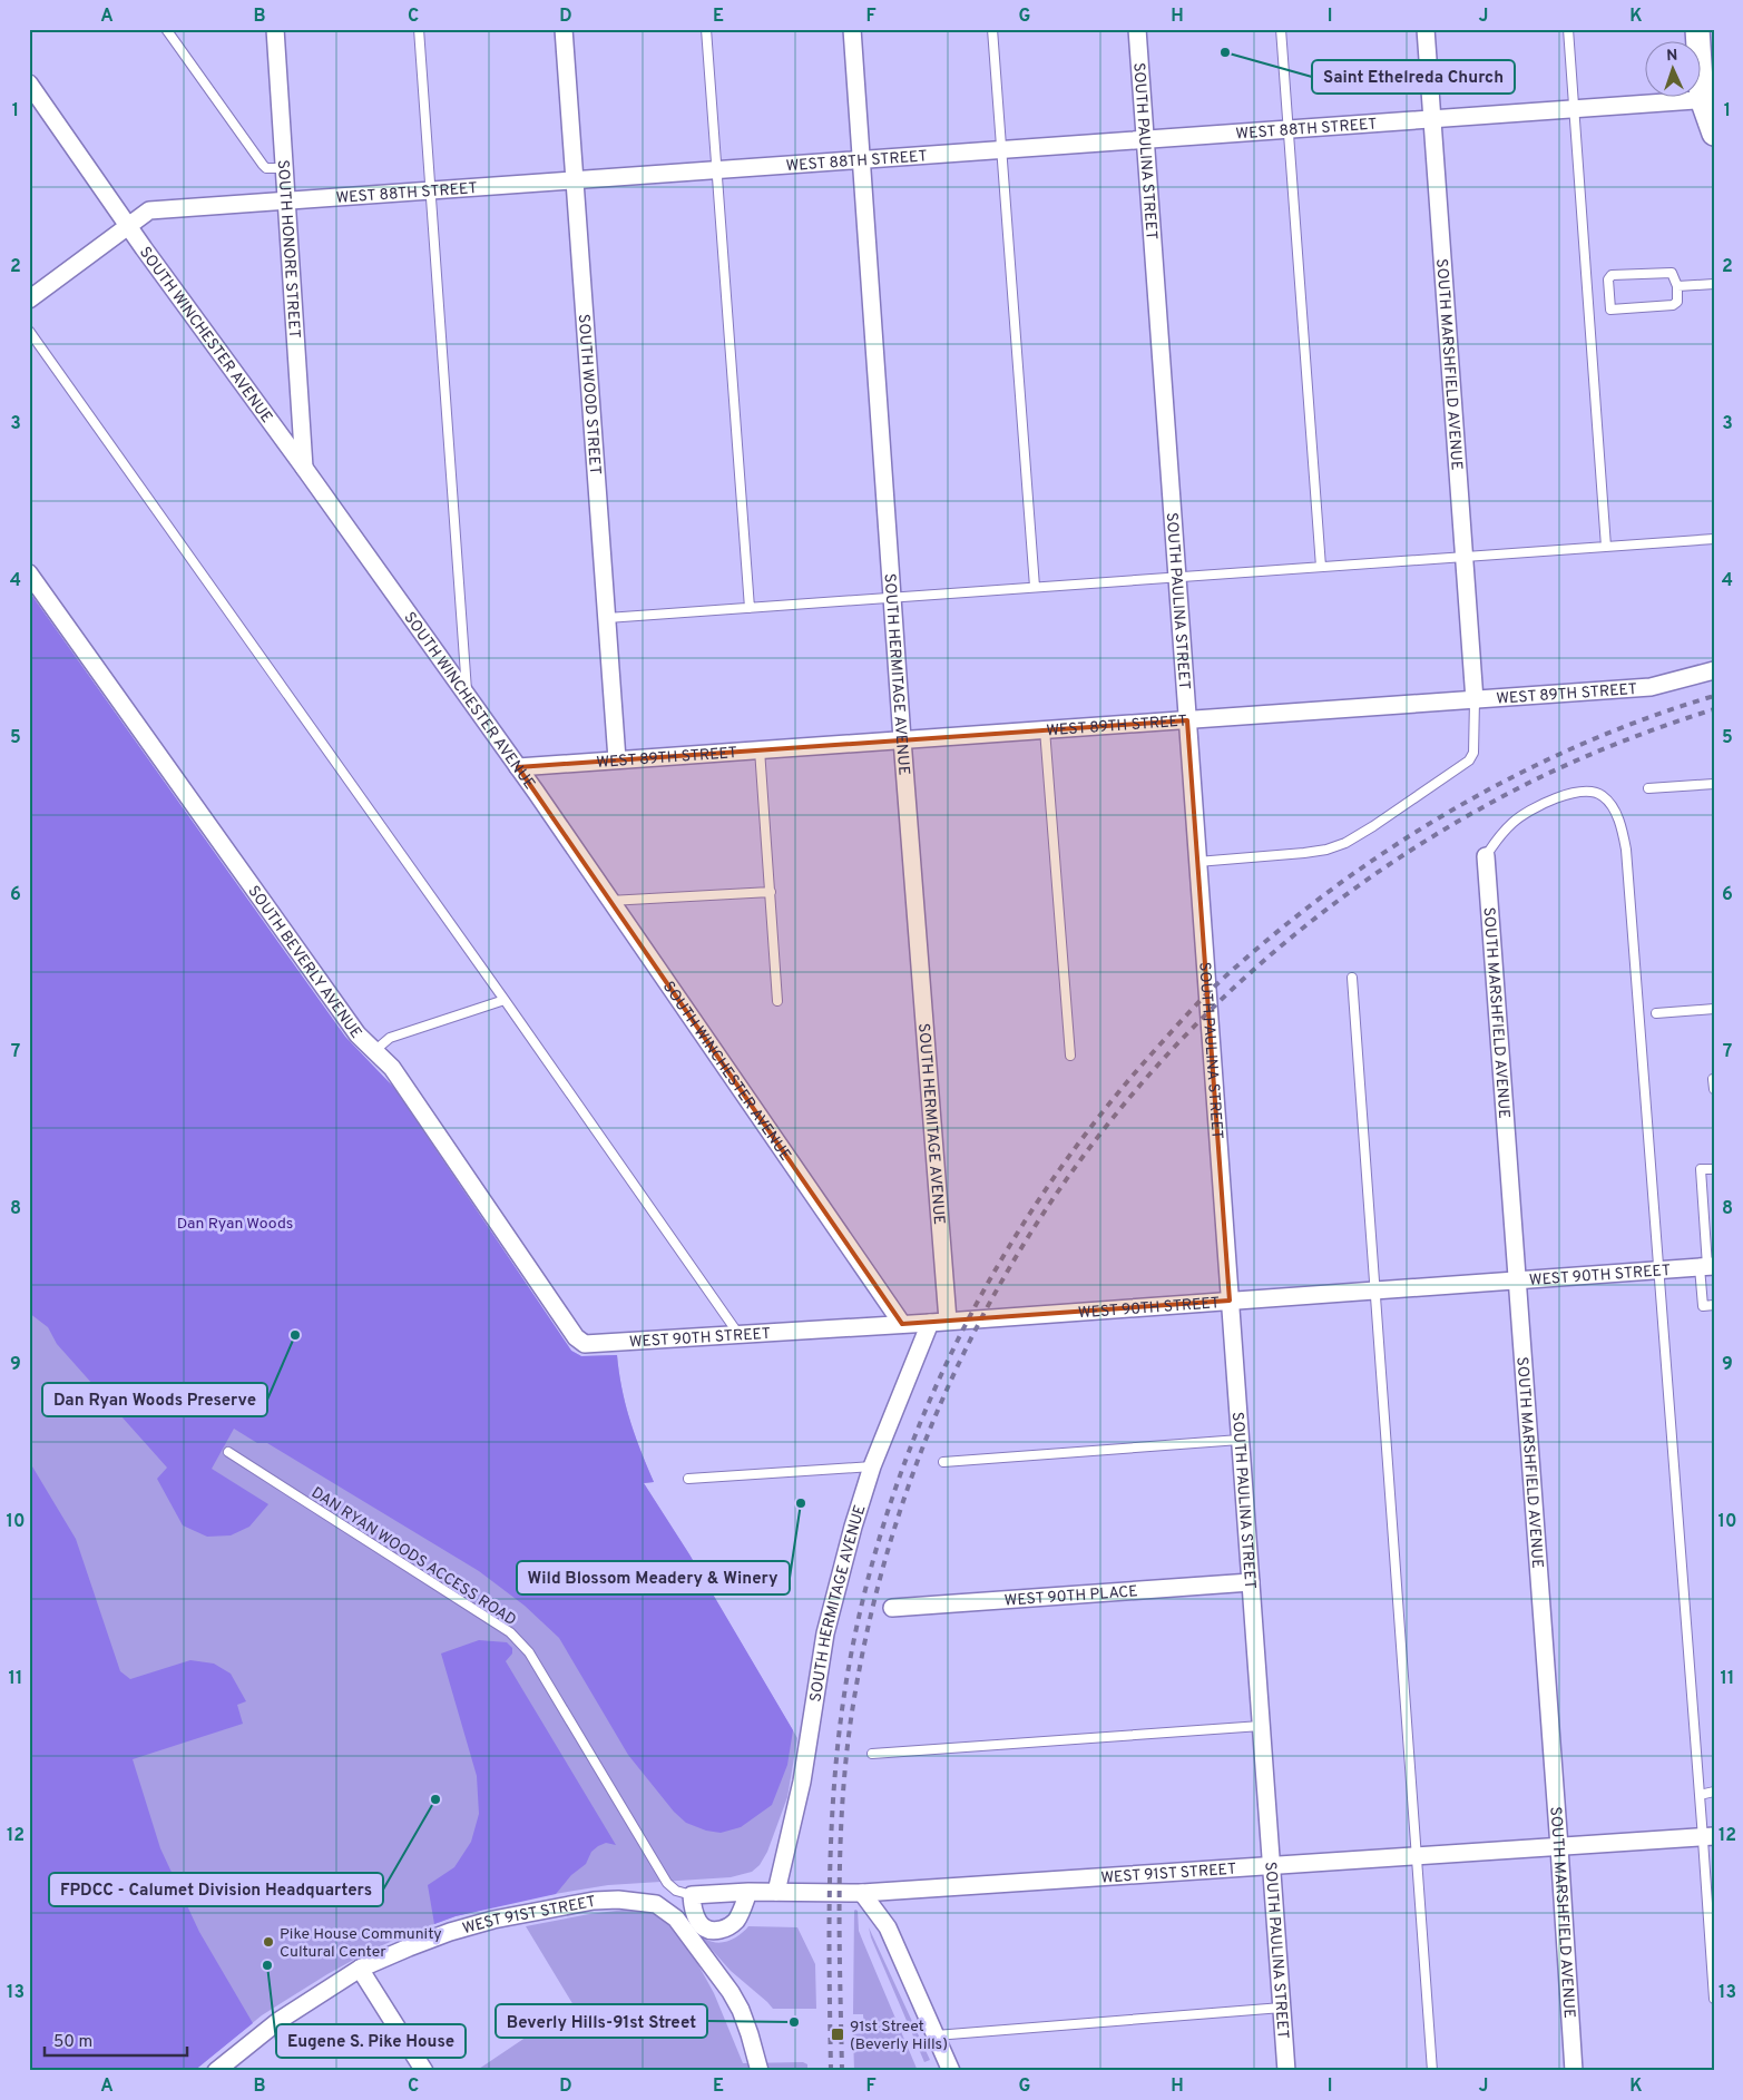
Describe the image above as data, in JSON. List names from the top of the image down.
{
  "streets": {
    "street": [
      "WEST 88TH STREET",
      "SOUTH PAULINA STREET",
      "SOUTH HONORE STREET",
      "SOUTH WINCHESTER AVENUE",
      "SOUTH MARSHFIELD AVENUE",
      "SOUTH WOOD STREET",
      "SOUTH HERMITAGE AVENUE",
      "WEST 89TH STREET",
      "SOUTH BEVERLY AVENUE",
      "WEST 90TH STREET",
      "WEST 90TH PLACE",
      "WEST 91ST STREET"
    ],
    "lane": ["DAN RYAN WOODS ACCESS ROAD"]
  },
  "crossings": [
    ["WEST 88TH STREET", "SOUTH PAULINA STREET"],
    ["WEST 88TH STREET", "SOUTH HONORE STREET"],
    ["WEST 88TH STREET", "SOUTH WINCHESTER AVENUE"],
    ["WEST 88TH STREET", "SOUTH MARSHFIELD AVENUE"],
    ["WEST 88TH STREET", "SOUTH WOOD STREET"],
    ["WEST 88TH STREET", "SOUTH HERMITAGE AVENUE"],
    ["SOUTH PAULINA STREET", "WEST 89TH STREET"],
    ["SOUTH PAULINA STREET", "WEST 90TH STREET"],
    ["SOUTH PAULINA STREET", "WEST 90TH PLACE"],
    ["SOUTH PAULINA STREET", "WEST 91ST STREET"],
    ["SOUTH HONORE STREET", "SOUTH WINCHESTER AVENUE"],
    ["SOUTH WINCHESTER AVENUE", "WEST 89TH STREET"],
    ["SOUTH WINCHESTER AVENUE", "WEST 90TH STREET"],
    ["SOUTH MARSHFIELD AVENUE", "WEST 89TH STREET"],
    ["SOUTH MARSHFIELD AVENUE", "WEST 90TH STREET"],
    ["SOUTH MARSHFIELD AVENUE", "WEST 91ST STREET"],
    ["SOUTH WOOD STREET", "WEST 89TH STREET"],
    ["SOUTH HERMITAGE AVENUE", "WEST 89TH STREET"],
    ["SOUTH HERMITAGE AVENUE", "WEST 90TH STREET"],
    ["SOUTH HERMITAGE AVENUE", "WEST 91ST STREET"],
    ["SOUTH BEVERLY AVENUE", "WEST 90TH STREET"],
    ["DAN RYAN WOODS ACCESS ROAD", "WEST 91ST STREET"]
  ],
  "parks": ["Dan Ryan Woods"],
  "places": {
    "other": [
      "Saint Ethelreda Church",
      "Dan Ryan Woods Preserve",
      "Wild Blossom Meadery & Winery",
      "FPDCC - Calumet Division Headquarters",
      "Pike House Community Cultural Center",
      "Eugene S. Pike House",
      "Beverly Hills-91st Street"
    ],
    "transit": ["91st Street (Beverly Hills)"]
  },
  "scale_bar": "50 m",
  "north": "top",
  "grid": {
    "columns": [
      "A",
      "B",
      "C",
      "D",
      "E",
      "F",
      "G",
      "H",
      "I",
      "J",
      "K"
    ],
    "rows": [
      "1",
      "2",
      "3",
      "4",
      "5",
      "6",
      "7",
      "8",
      "9",
      "10",
      "11",
      "12",
      "13"
    ]
  }
}
